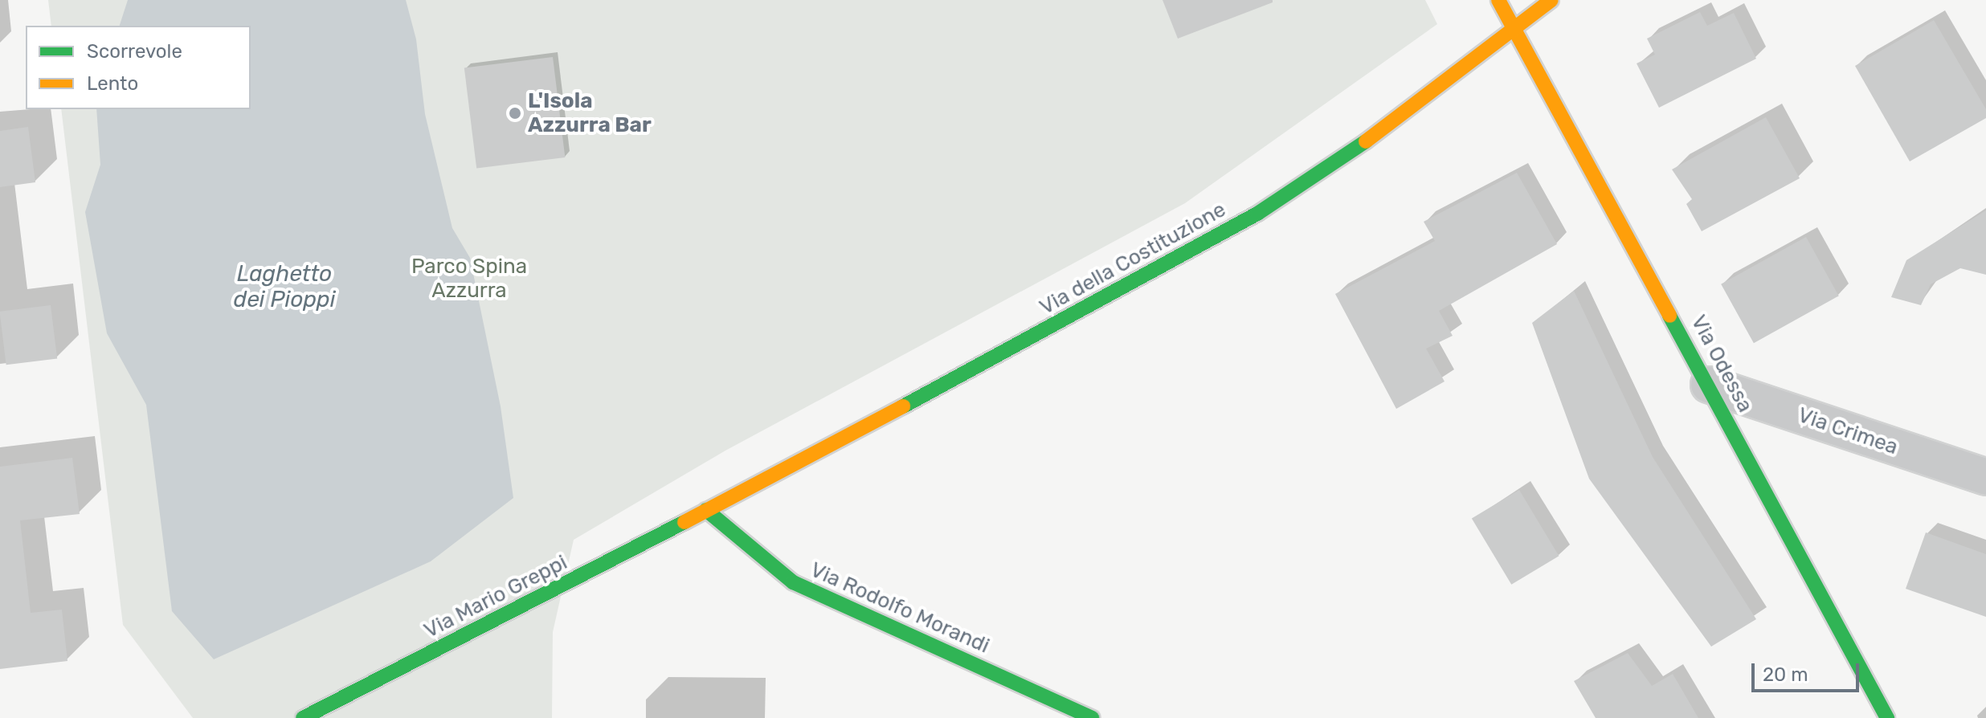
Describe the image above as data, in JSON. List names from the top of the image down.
{
  "streets": {
    "main road": [
      "Via della Costituzione",
      "Via Odessa",
      "Via Mario Greppi",
      "Via Rodolfo Morandi"
    ],
    "street": ["Via Crimea"]
  },
  "crossings": [
    ["Via della Costituzione", "Via Odessa"],
    ["Via della Costituzione", "Via Mario Greppi"],
    ["Via della Costituzione", "Via Rodolfo Morandi"],
    ["Via Odessa", "Via Crimea"],
    ["Via Mario Greppi", "Via Rodolfo Morandi"]
  ],
  "water": ["Laghetto dei Pioppi"],
  "parks": ["Parco Spina Azzurra"],
  "places": ["L'Isola Azzurra Bar"],
  "legend": ["Scorrevole", "Lento"],
  "scale_bar": "20 m"
}
